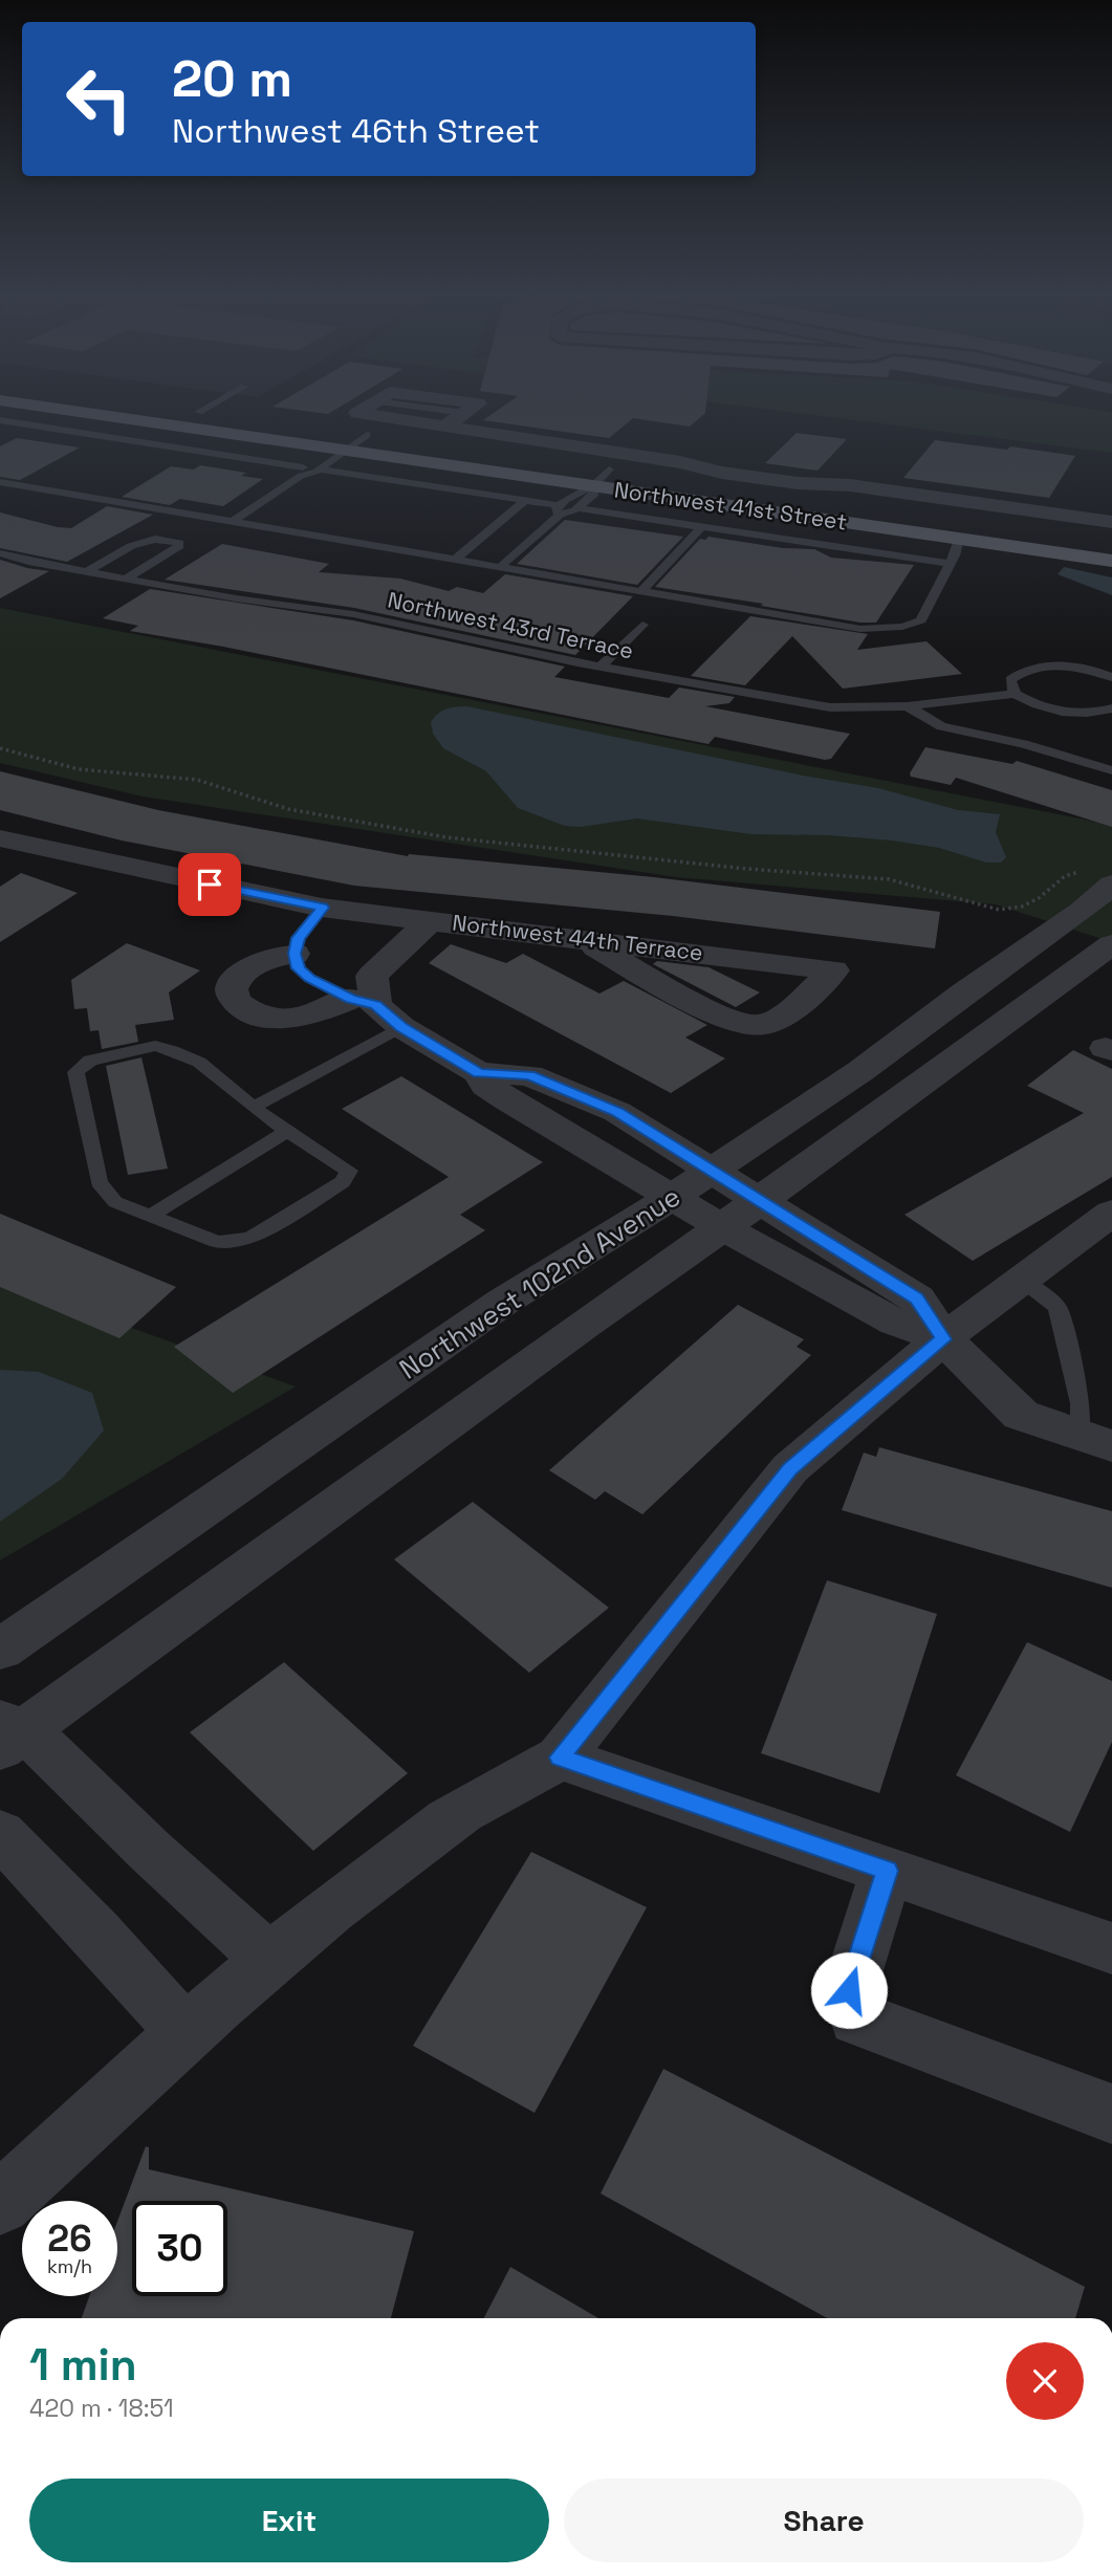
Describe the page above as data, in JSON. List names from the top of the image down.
{
  "streets": {
    "main road": ["Northwest 41st Street"],
    "street": ["Northwest 44th Terrace", "Northwest 102nd Avenue"],
    "lane": ["Northwest 43rd Terrace"]
  },
  "page": {
    "turn": ["20 m", "Northwest 46th Street"],
    "speed": "26 km/h",
    "limit": "30",
    "heading": ["1 min", "420 m · 18:51"],
    "buttons": ["Exit", "Share"]
  }
}
